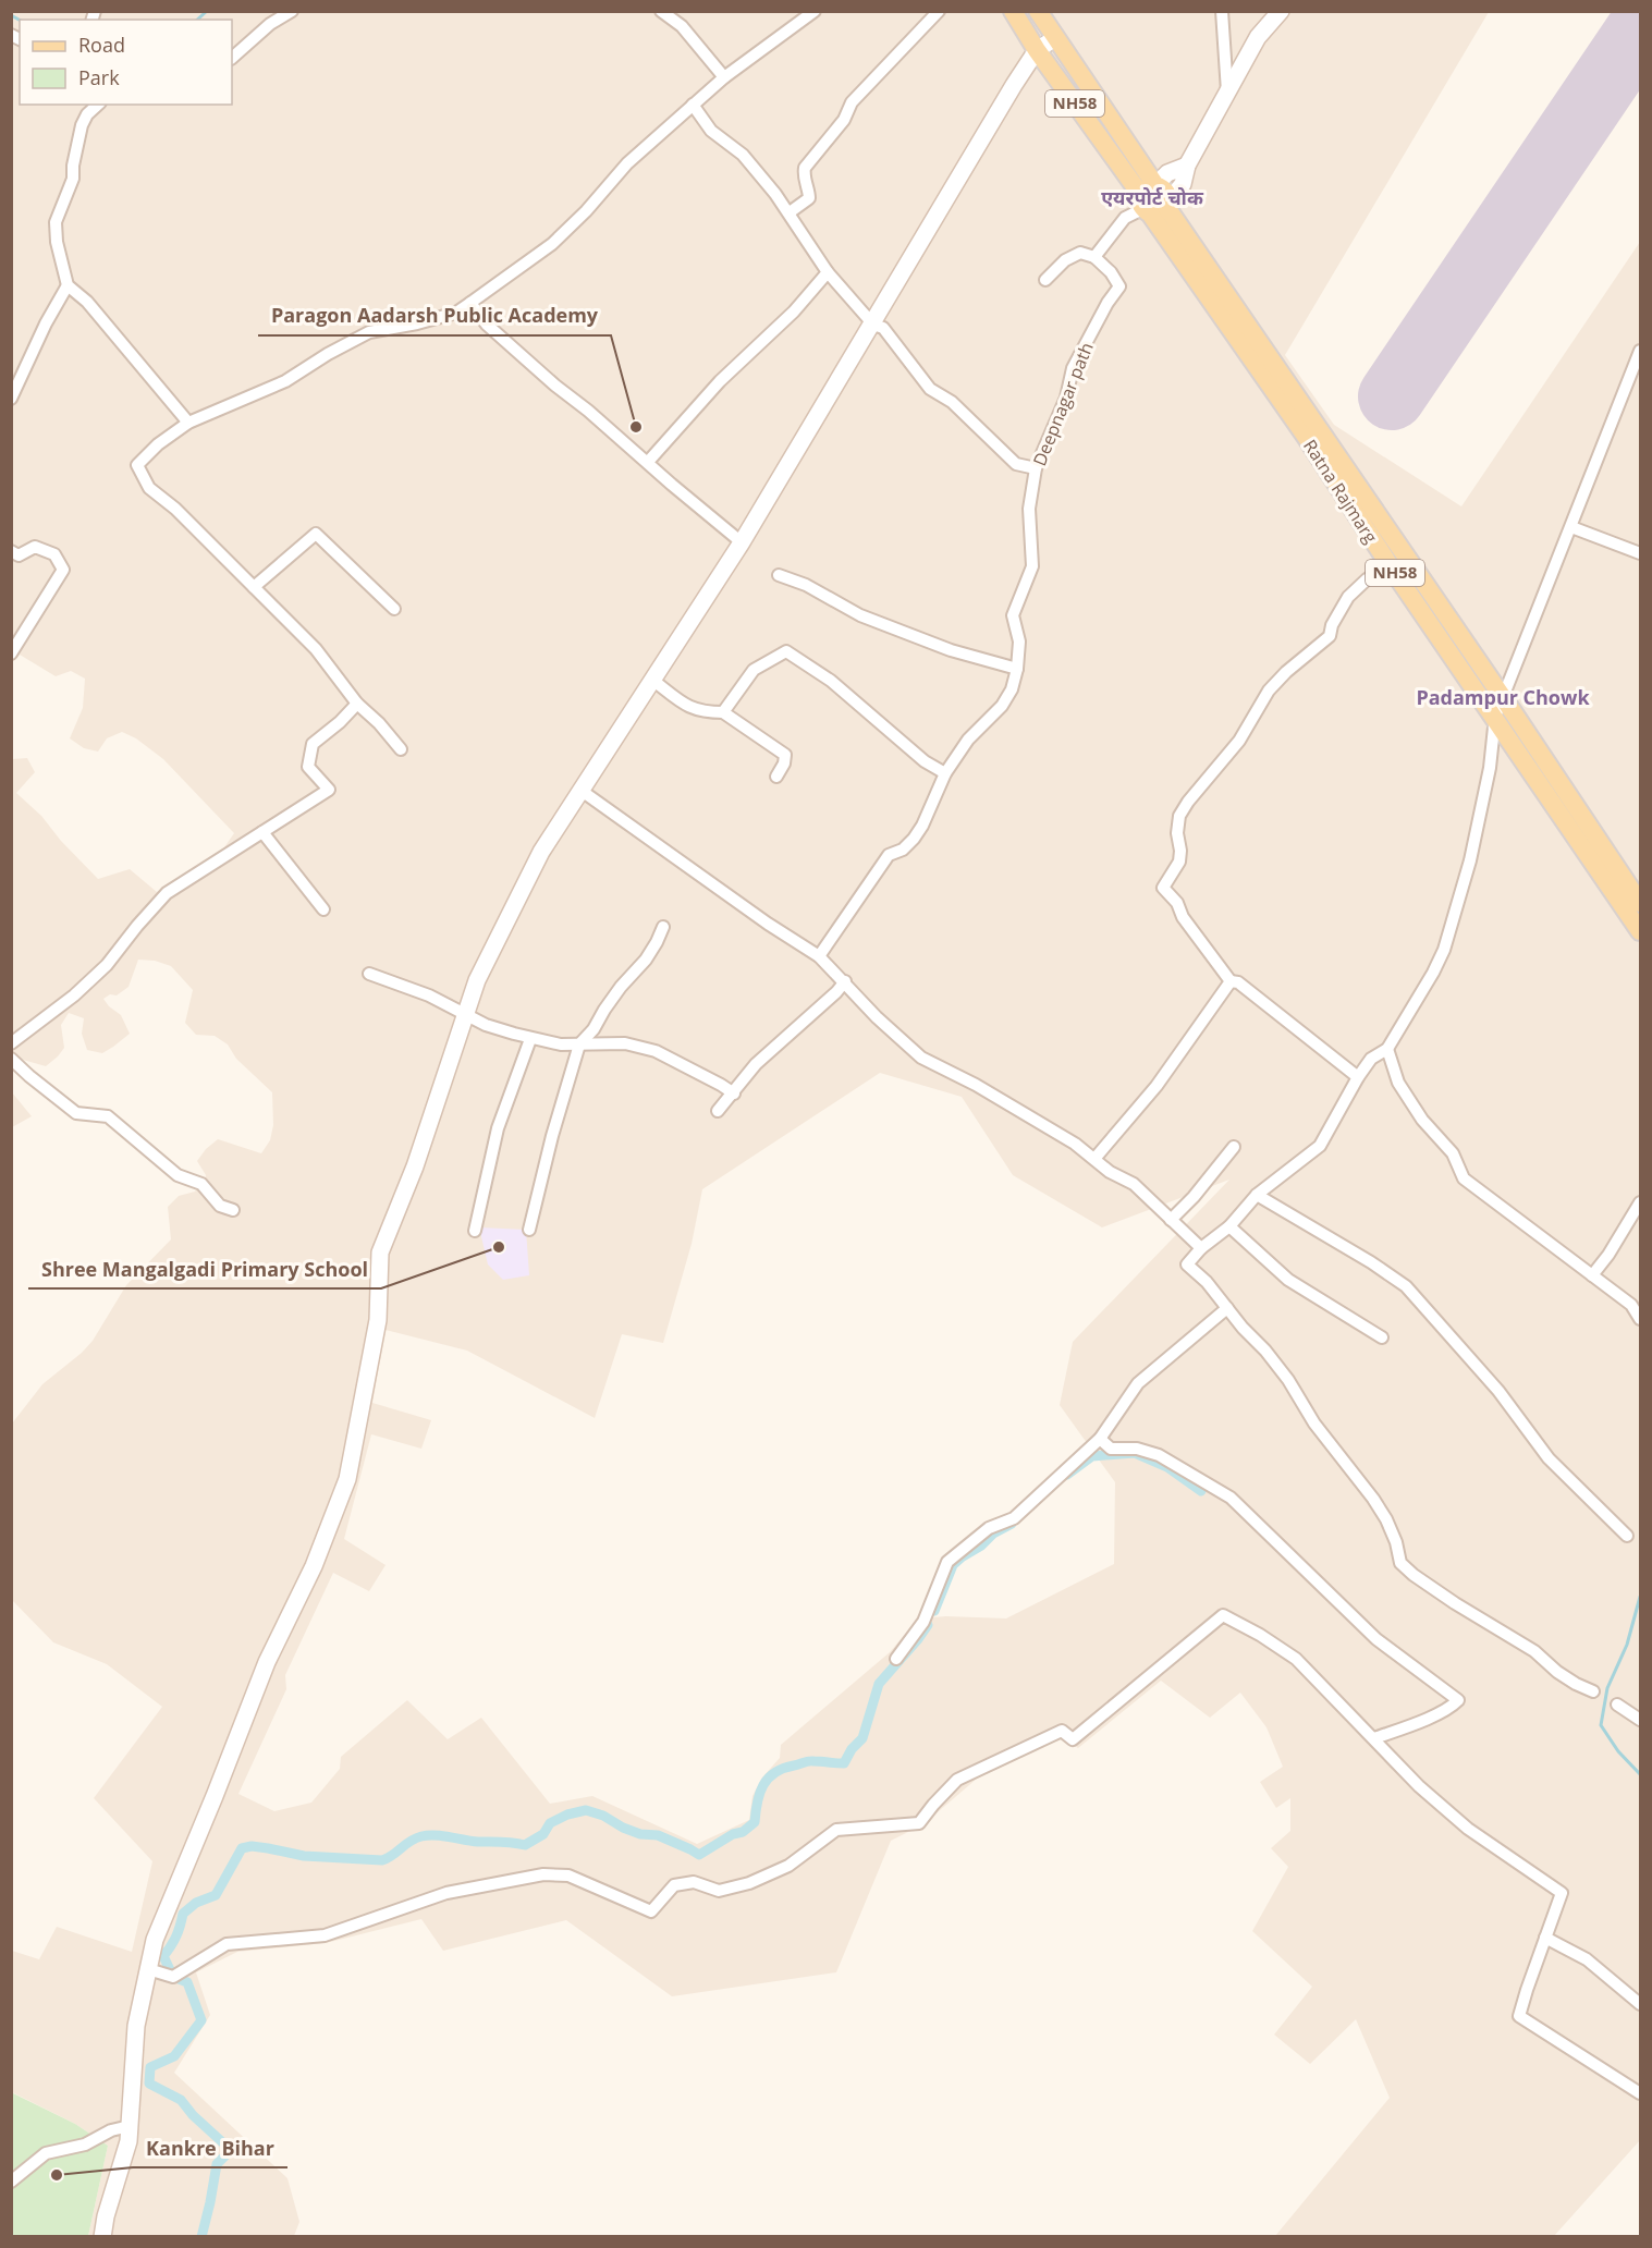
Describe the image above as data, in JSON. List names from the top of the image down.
{
  "streets": {
    "main road": ["NH58", "Ratna Rajmarg"],
    "street": ["Deepnagar path"]
  },
  "districts": ["एयरपोर्ट चोक", "Padampur Chowk"],
  "places": ["Paragon Aadarsh Public Academy", "Shree Mangalgadi Primary School", "Kankre Bihar"],
  "legend": ["Road", "Park"]
}
